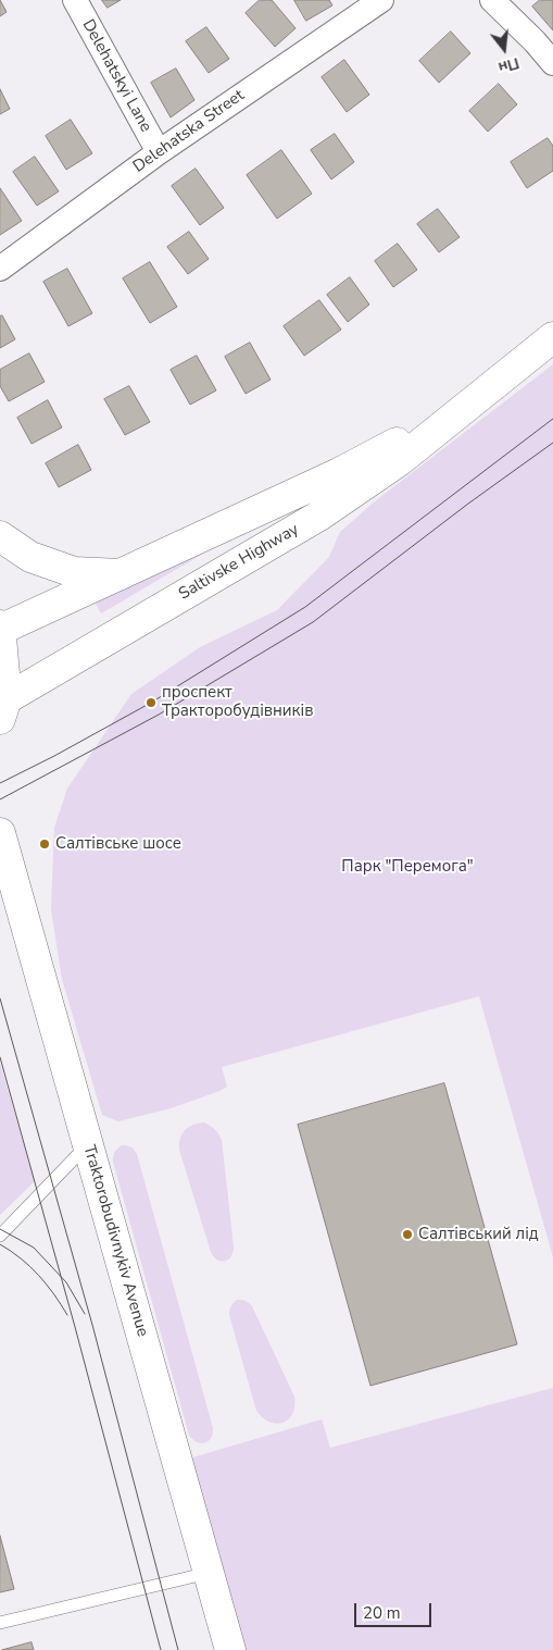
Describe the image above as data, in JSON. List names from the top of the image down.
{
  "streets": {
    "main road": ["Saltivske Highway", "Traktorobudivnykiv Avenue"],
    "street": ["Delehatskyi Lane", "Delehatska Street"]
  },
  "crossings": [
    ["Delehatskyi Lane", "Delehatska Street"]
  ],
  "parks": ["Парк \"Перемога\""],
  "places": ["проспект Тракторобудівників", "Салтівське шосе", "Салтівський лід"],
  "scale_bar": "20 m",
  "north": "bottom"
}
